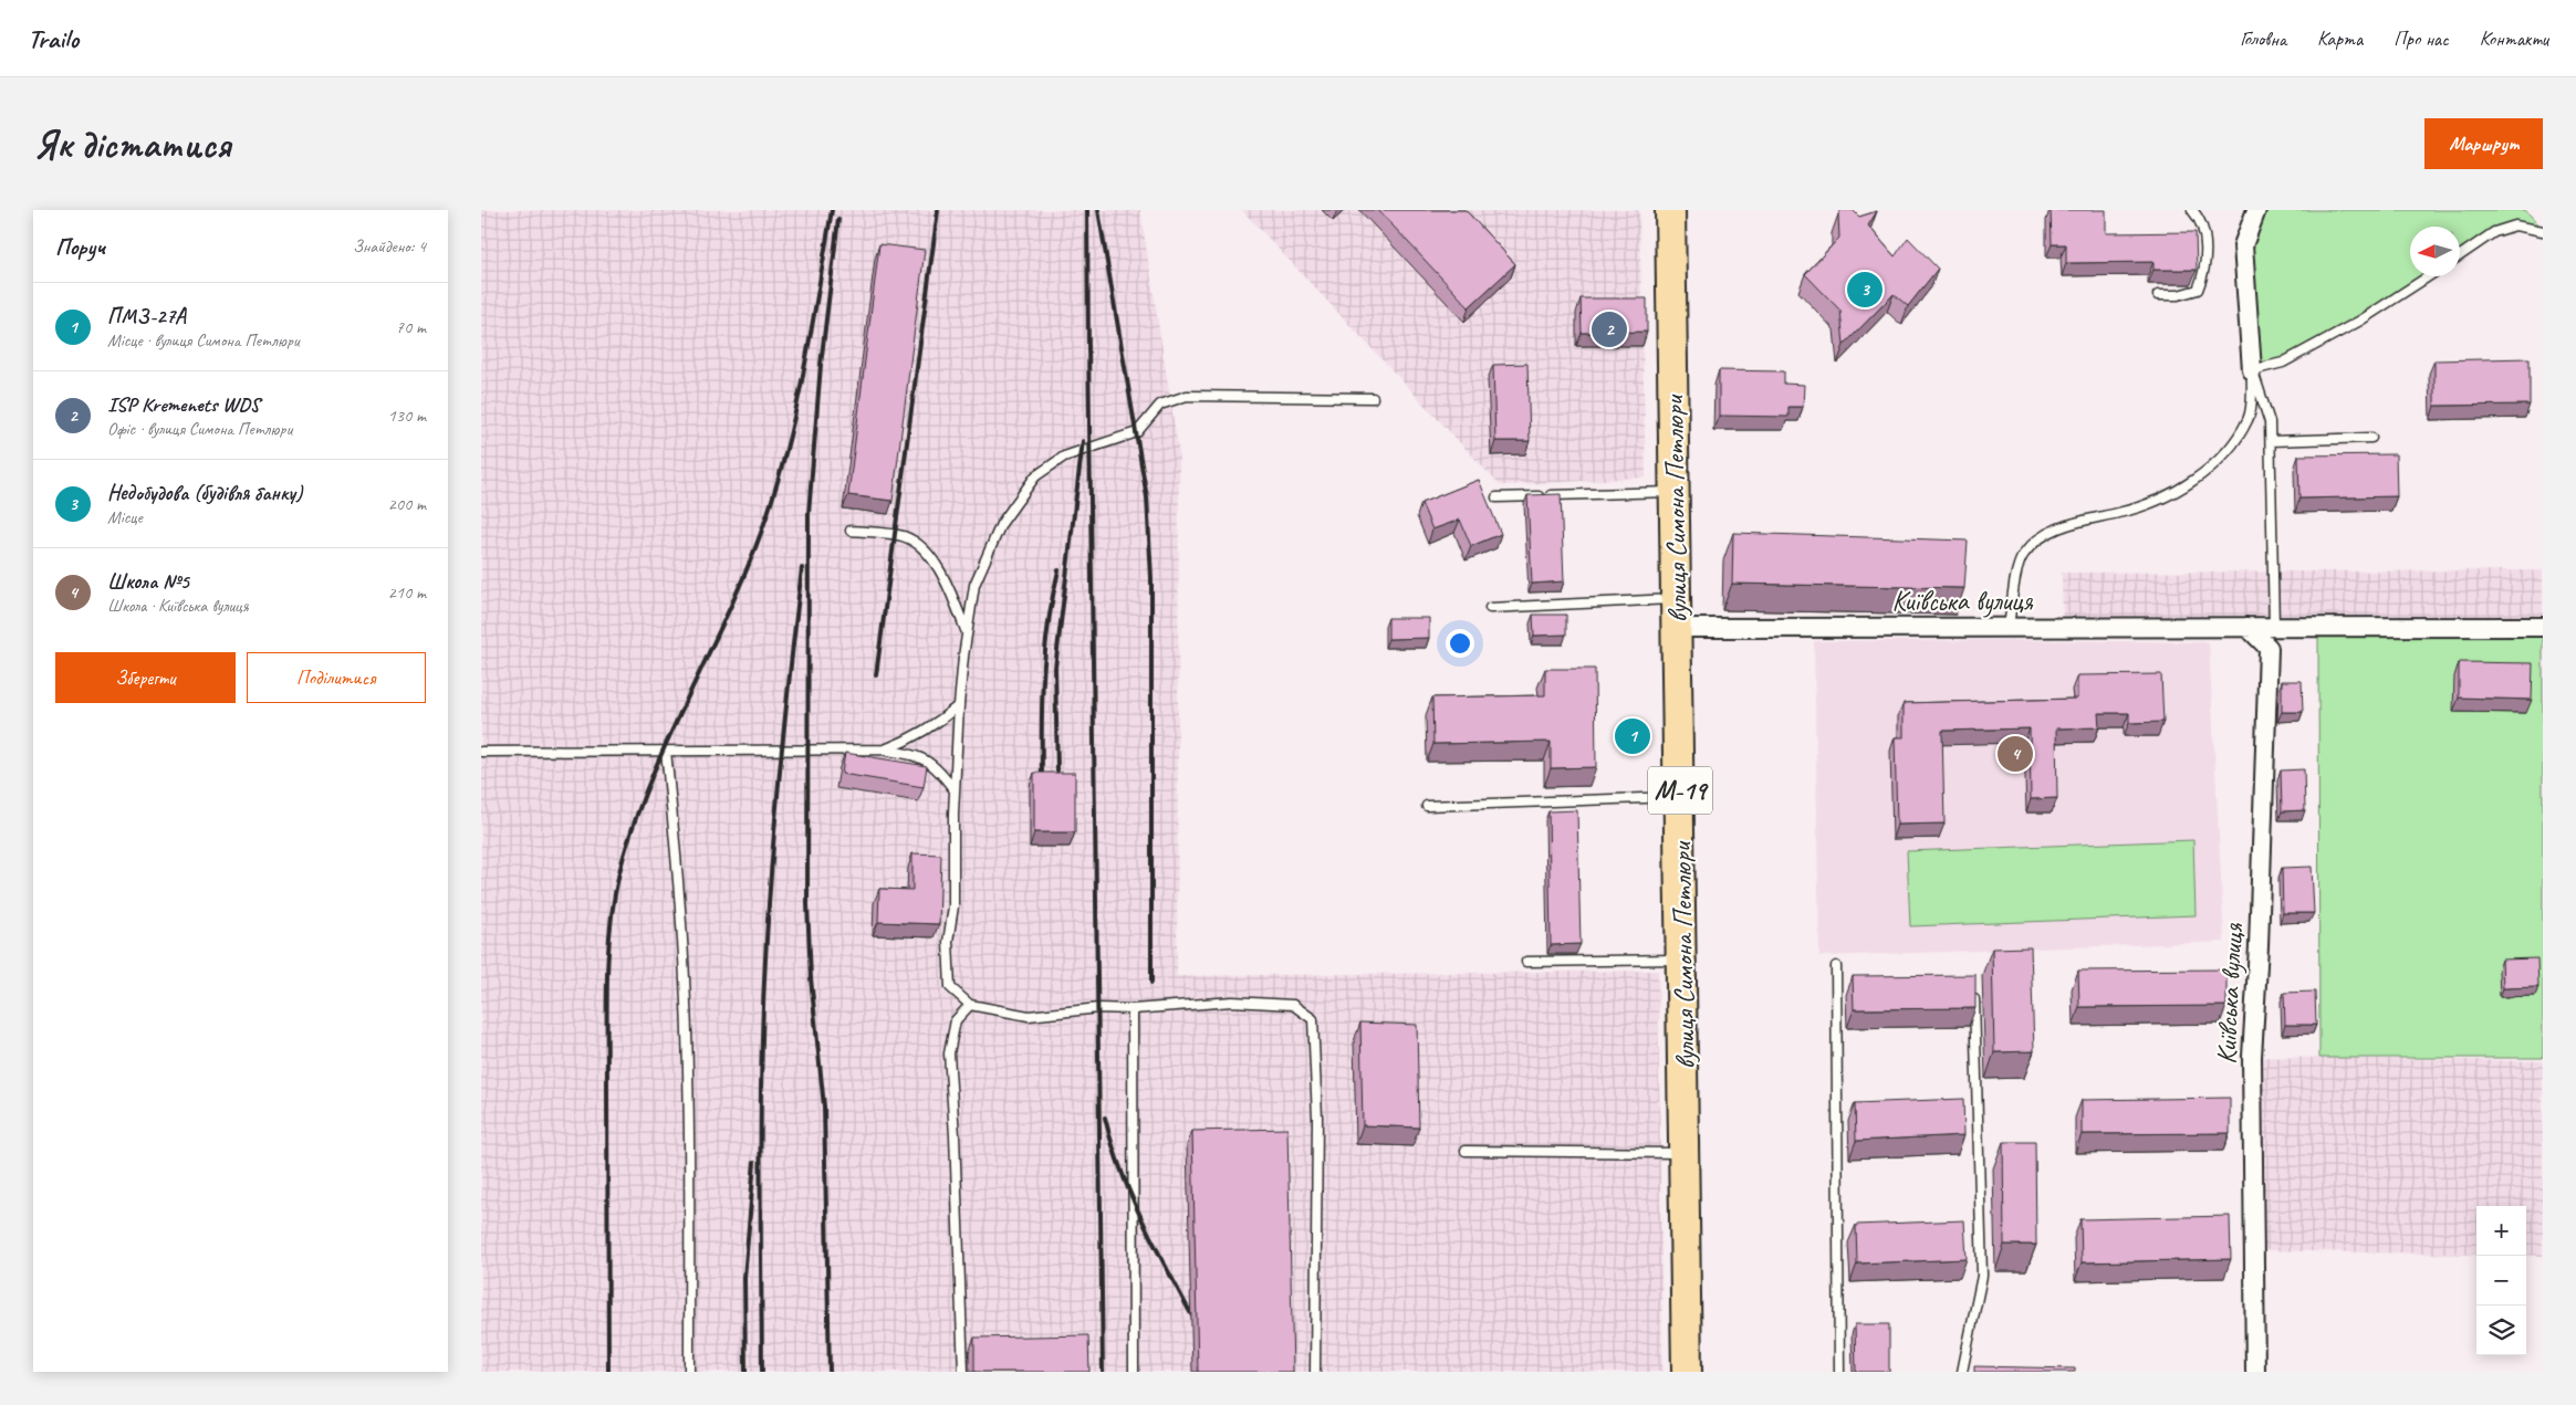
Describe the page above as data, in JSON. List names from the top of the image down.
{
  "streets": {
    "highway": ["вулиця Симона Петлюри", "М-19"],
    "street": ["Київська вулиця"]
  },
  "crossings": [
    ["вулиця Симона Петлюри", "Київська вулиця"]
  ],
  "north": "left",
  "page": {
    "header": "Trailo",
    "nav": [
      "Головна",
      "Карта",
      "Про нас",
      "Контакти"
    ],
    "buttons": [
      "Маршрут",
      ["Зберегти", "Поділитися"]
    ],
    "title": "Як дістатися",
    "heading": ["Поруч", "Знайдено: 4"],
    "pins": [
      "3",
      "2",
      "1",
      "4"
    ],
    "list": [
      {
        "mark": "1",
        "name": "ПМЗ-27А",
        "note": "Місце · вулиця Симона Петлюри",
        "value": "70 m"
      },
      {
        "mark": "2",
        "name": "ISP Kremenets WDS",
        "note": "Офіс · вулиця Симона Петлюри",
        "value": "130 m"
      },
      {
        "mark": "3",
        "name": "Недобудова (будівля банку)",
        "note": "Місце",
        "value": "200 m"
      },
      {
        "mark": "4",
        "name": "Школа №5",
        "note": "Школа · Київська вулиця",
        "value": "210 m"
      }
    ],
    "map_buttons": ["+", "−"]
  }
}
